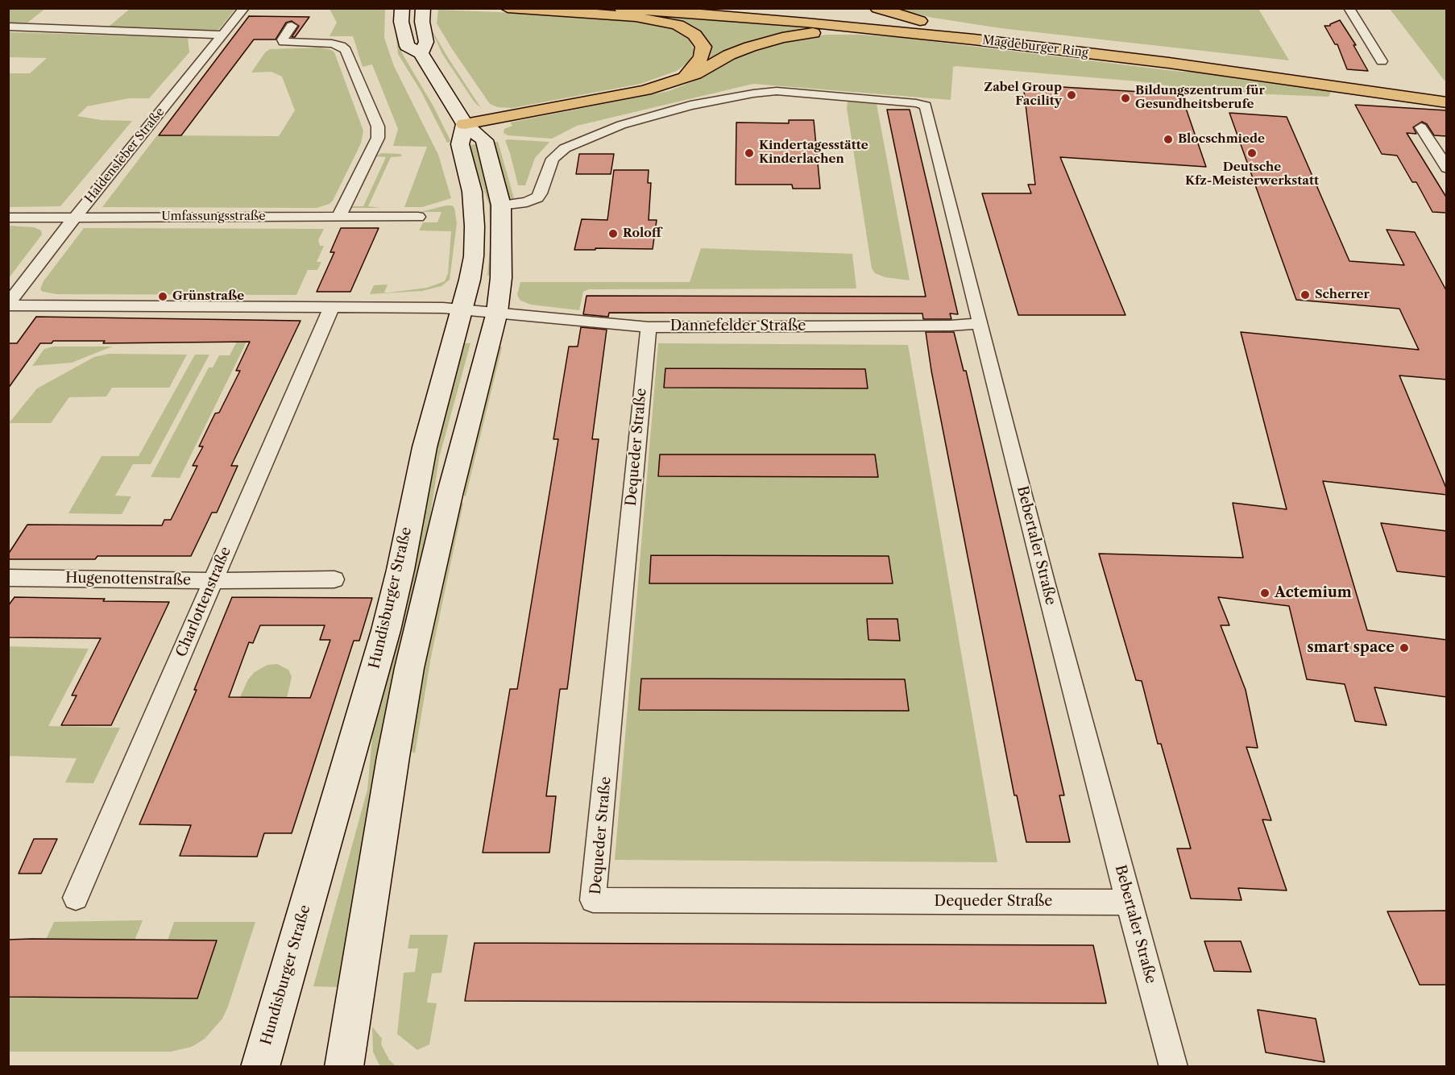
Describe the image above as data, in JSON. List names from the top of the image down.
{
  "streets": {
    "highway": ["Magdeburger Ring"],
    "main road": ["Hundisburger Straße"],
    "street": [
      "Haldensleber Straße",
      "Umfassungsstraße",
      "Dannefelder Straße",
      "Dequeder Straße",
      "Bebertaler Straße",
      "Hugenottenstraße",
      "Charlottenstraße"
    ]
  },
  "crossings": [
    ["Haldensleber Straße", "Umfassungsstraße"],
    ["Dannefelder Straße", "Dequeder Straße"],
    ["Dannefelder Straße", "Bebertaler Straße"],
    ["Dequeder Straße", "Bebertaler Straße"],
    ["Hugenottenstraße", "Charlottenstraße"]
  ],
  "places": [
    "Zabel Group Facility",
    "Bildungszentrum für Gesundheitsberufe",
    "Blocschmiede",
    "Kindertagesstätte Kinderlachen",
    "Deutsche Kfz-Meisterwerkstatt",
    "Roloff",
    "Scherrer",
    "Grünstraße",
    "Actemium",
    "smart space"
  ]
}
